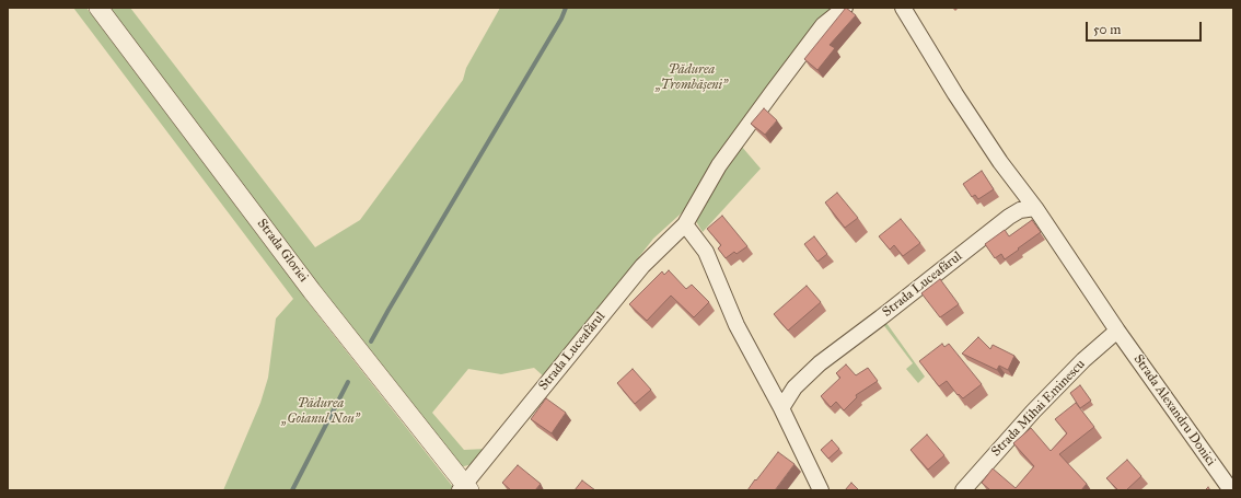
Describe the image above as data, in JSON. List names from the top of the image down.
{
  "streets": {
    "street": [
      "Strada Gloriei",
      "Strada Luceafărul",
      "Strada Mihai Eminescu",
      "Strada Alexandru Donici"
    ]
  },
  "crossings": [
    ["Strada Gloriei", "Strada Luceafărul"],
    ["Strada Mihai Eminescu", "Strada Alexandru Donici"]
  ],
  "parks": ["Pădurea „Trombășeni”", "Pădurea „Goianul Nou”"],
  "scale_bar": "50 m"
}
